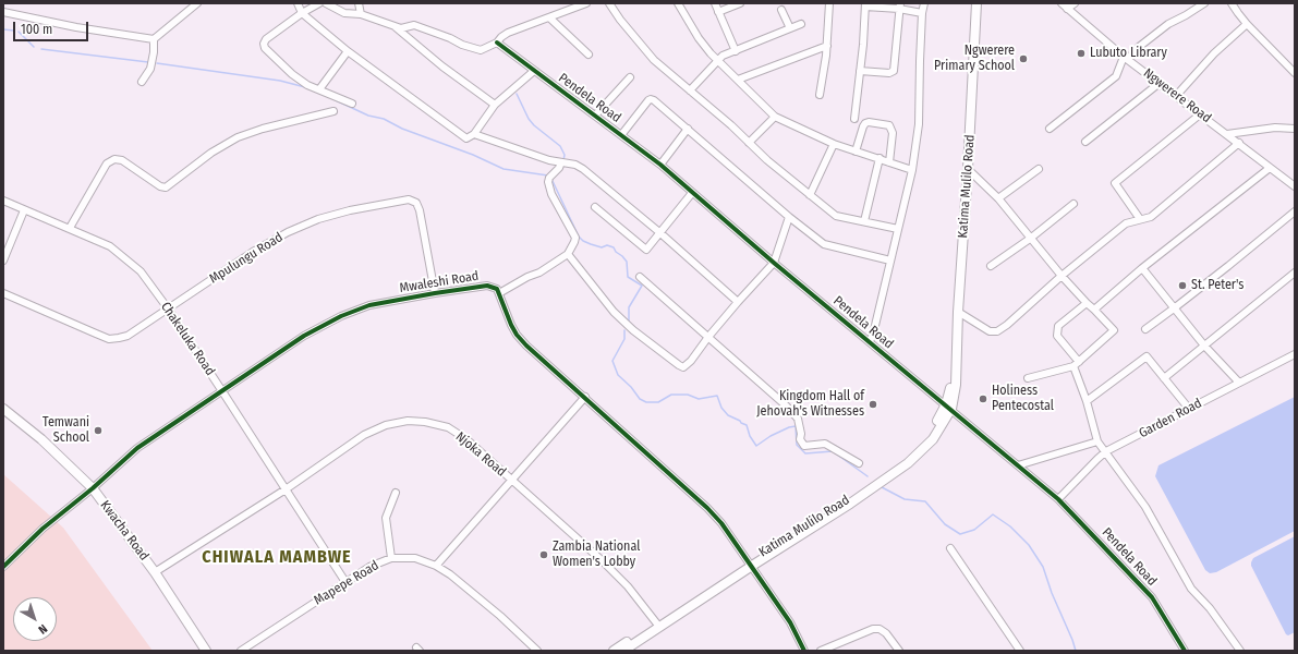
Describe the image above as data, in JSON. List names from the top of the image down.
{
  "streets": {
    "main road": ["Katima Mulilo Road", "Kwacha Road"],
    "street": [
      "Ngwerere Road",
      "Pendela Road",
      "Mpulungu Road",
      "Mwaleshi Road",
      "Chakeluka Road",
      "Garden Road",
      "Njoka Road",
      "Mapepe Road"
    ]
  },
  "crossings": [
    ["Pendela Road", "Katima Mulilo Road"],
    ["Pendela Road", "Garden Road"],
    ["Katima Mulilo Road", "Njoka Road"],
    ["Mpulungu Road", "Mwaleshi Road"],
    ["Mpulungu Road", "Chakeluka Road"],
    ["Mwaleshi Road", "Chakeluka Road"],
    ["Mwaleshi Road", "Kwacha Road"],
    ["Chakeluka Road", "Njoka Road"],
    ["Chakeluka Road", "Mapepe Road"],
    ["Njoka Road", "Kwacha Road"]
  ],
  "districts": ["CHIWALA MAMBWE"],
  "places": [
    "Lubuto Library",
    "Ngwerere Primary School",
    "St. Peter's",
    "Holiness Pentecostal",
    "Kingdom Hall of Jehovah's Witnesses",
    "Temwani School",
    "Zambia National Women's Lobby"
  ],
  "scale_bar": "100 m",
  "north": "bottom right"
}
